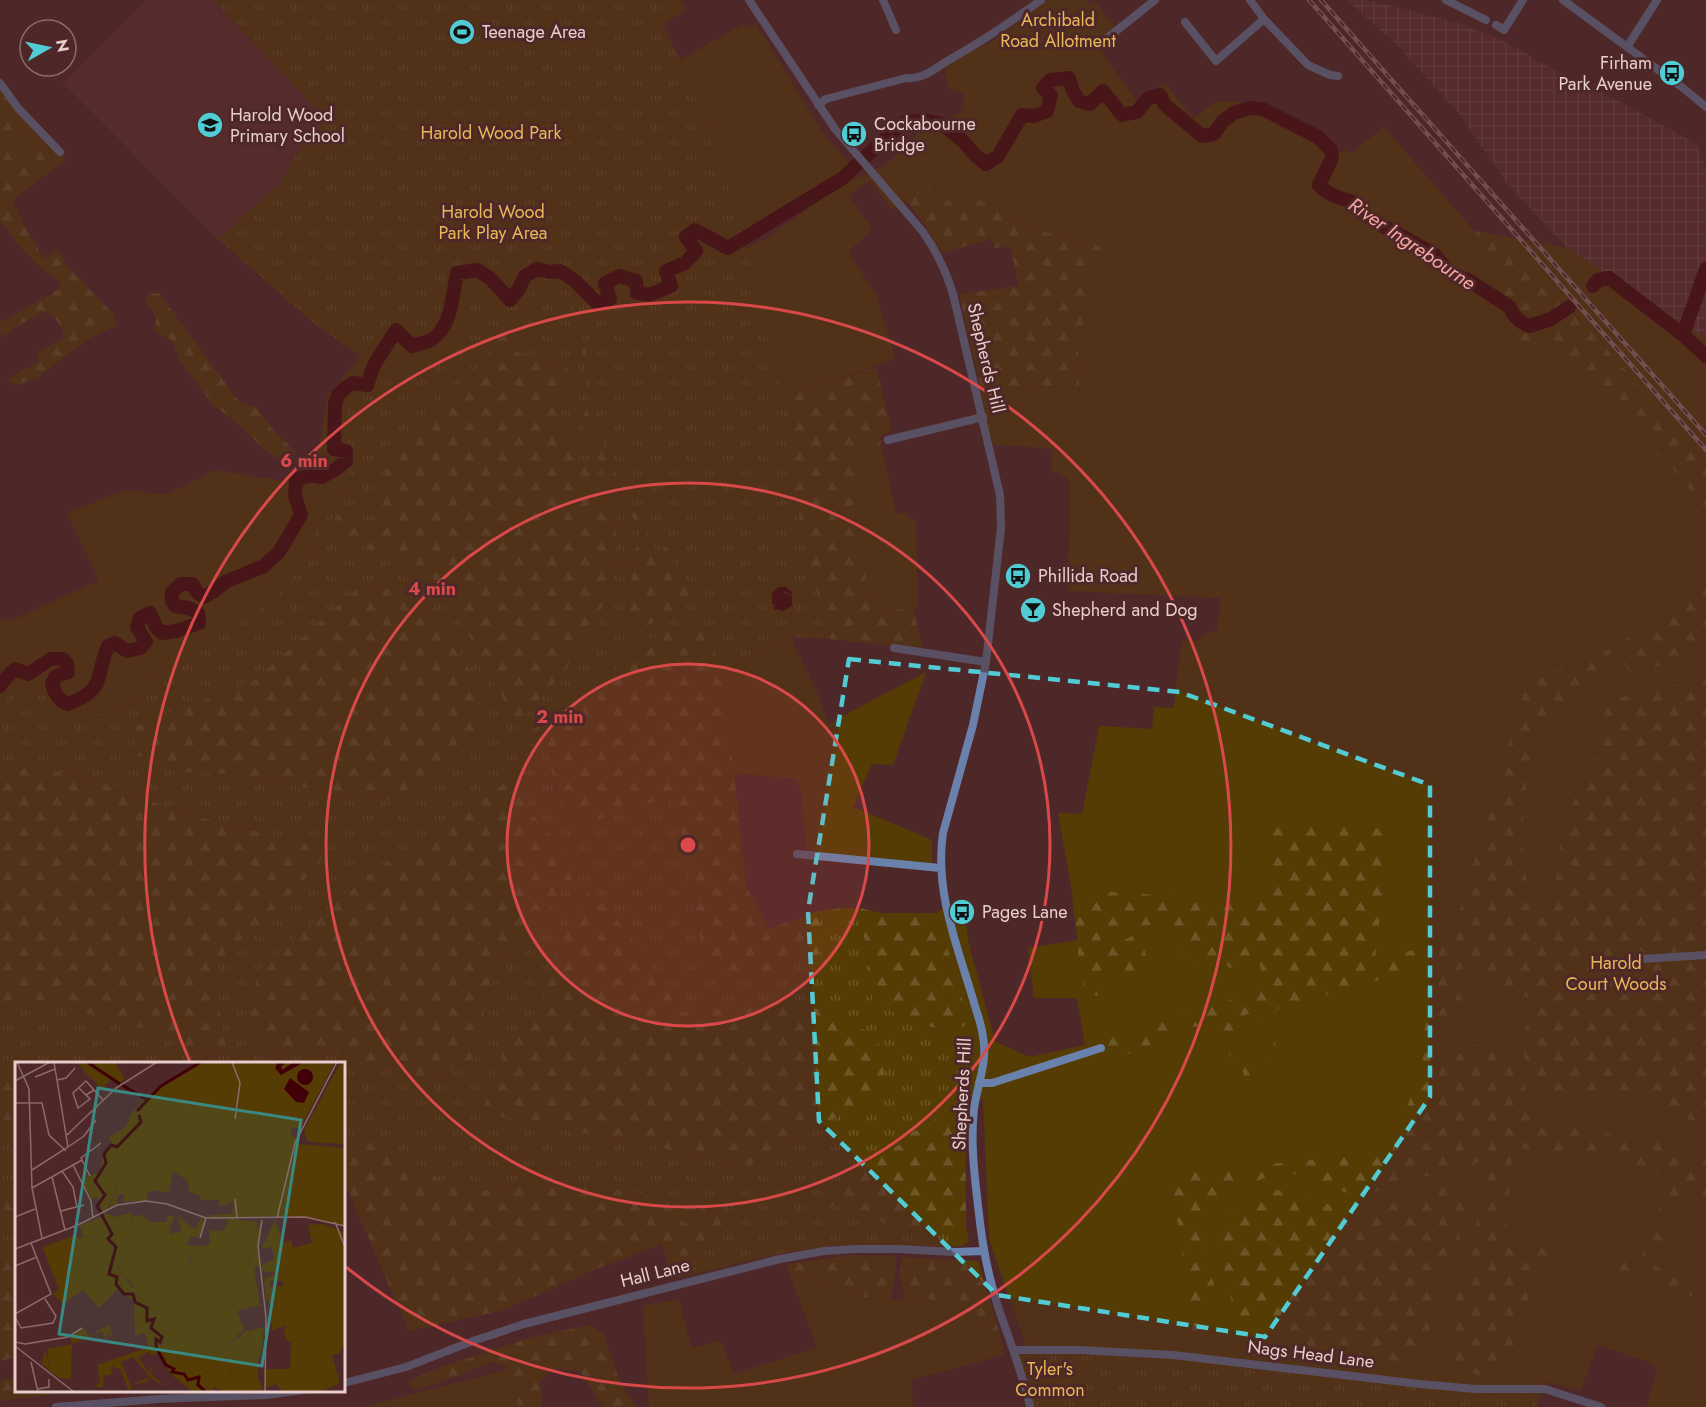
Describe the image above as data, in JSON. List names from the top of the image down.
{
  "streets": {
    "street": ["Shepherds Hill", "Hall Lane", "Nags Head Lane"]
  },
  "crossings": [
    ["Shepherds Hill", "Hall Lane"],
    ["Shepherds Hill", "Nags Head Lane"]
  ],
  "water": ["River Ingrebourne"],
  "parks": [
    "Archibald Road Allotment",
    "Harold Wood Park",
    "Harold Wood Park Play Area",
    "Harold Court Woods",
    "Tyler's Common"
  ],
  "places": {
    "sports": ["Teenage Area"],
    "bus stop": [
      "Firham Park Avenue",
      "Cockabourne Bridge",
      "Phillida Road",
      "Pages Lane"
    ],
    "school or university": ["Harold Wood Primary School"],
    "bar": ["Shepherd and Dog"]
  },
  "north": "right",
  "rings": ["6 min", "4 min", "2 min"]
}
